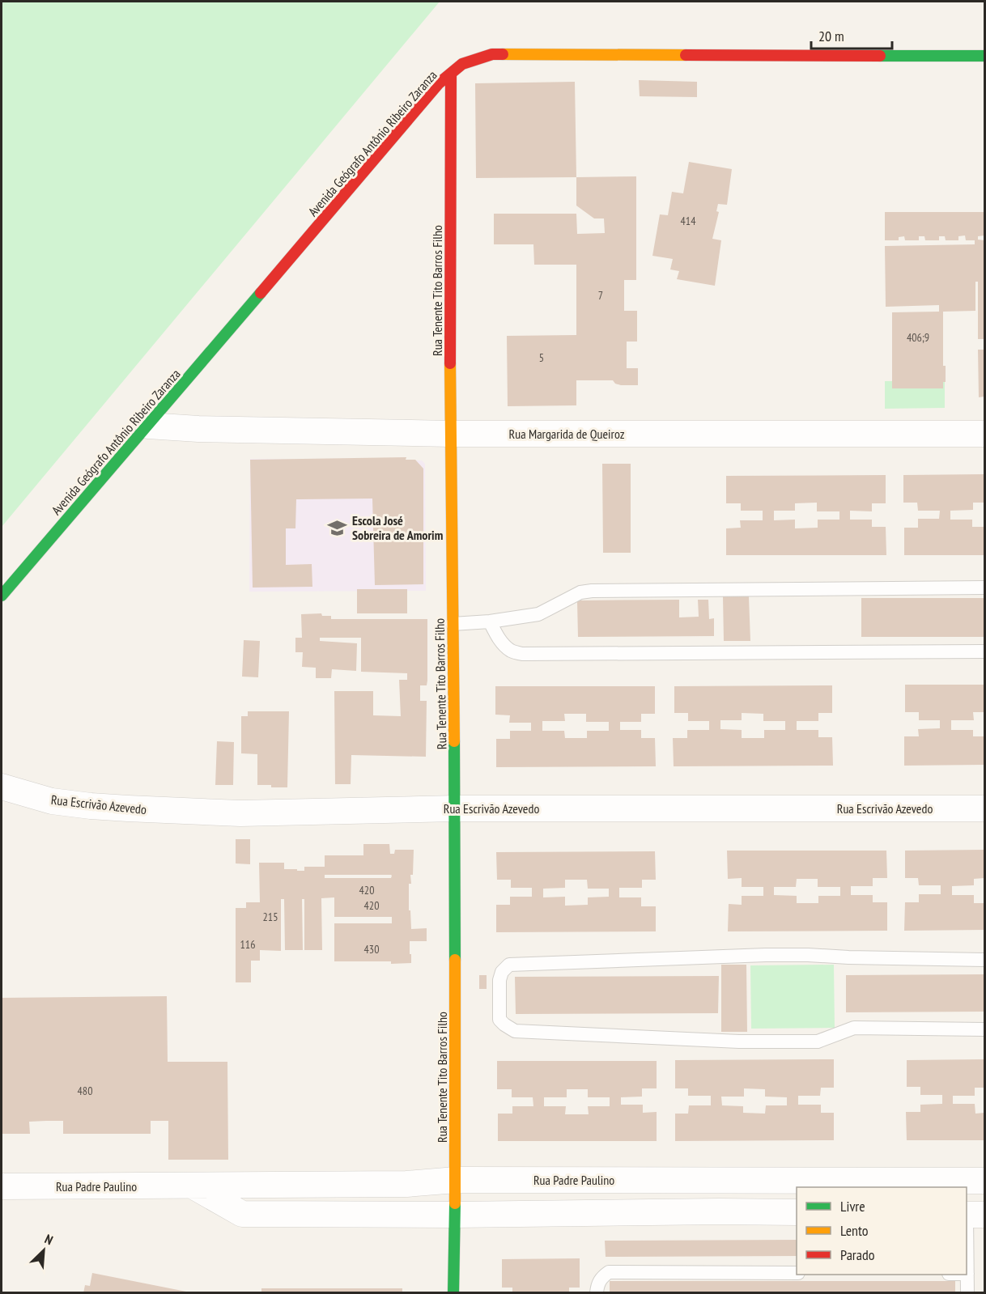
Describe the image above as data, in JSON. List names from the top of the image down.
{
  "streets": {
    "street": [
      "Avenida Geógrafo Antônio Ribeiro Zaranza",
      "Rua Tenente Tito Barros Filho",
      "Rua Margarida de Queiroz",
      "Rua Escrivão Azevedo",
      "Rua Padre Paulino"
    ]
  },
  "crossings": [
    ["Avenida Geógrafo Antônio Ribeiro Zaranza", "Rua Tenente Tito Barros Filho"],
    ["Avenida Geógrafo Antônio Ribeiro Zaranza", "Rua Margarida de Queiroz"],
    ["Rua Tenente Tito Barros Filho", "Rua Margarida de Queiroz"],
    ["Rua Tenente Tito Barros Filho", "Rua Escrivão Azevedo"],
    ["Rua Tenente Tito Barros Filho", "Rua Padre Paulino"]
  ],
  "places": {
    "school or university": ["Escola José Sobreira de Amorim"]
  },
  "house_numbers": [
    "414",
    "7",
    "406;9",
    "5",
    "420",
    "420",
    "215",
    "116",
    "430",
    "480"
  ],
  "legend": ["Livre", "Lento", "Parado"],
  "scale_bar": "20 m",
  "north": "top right"
}
